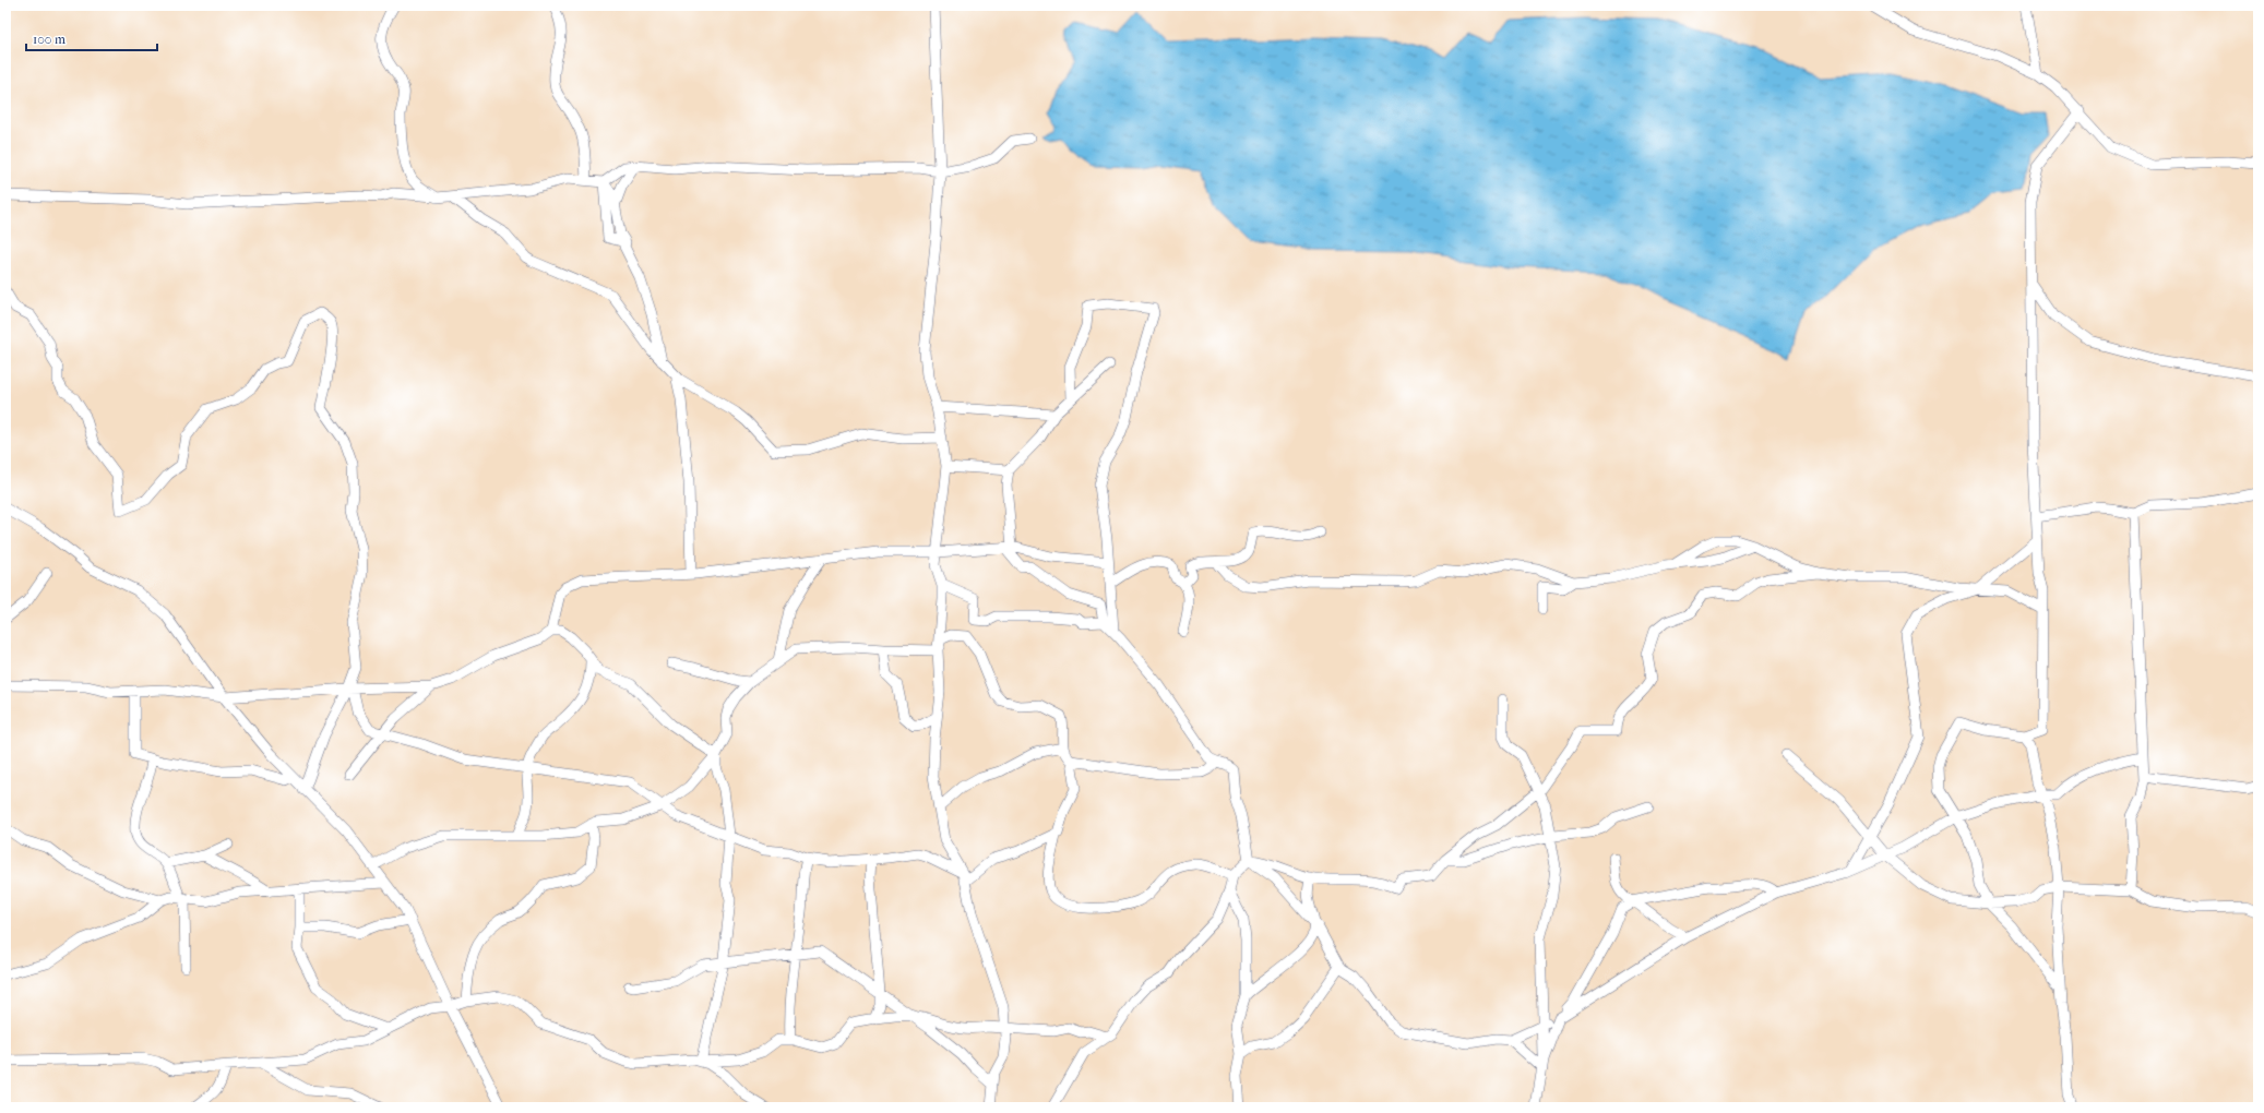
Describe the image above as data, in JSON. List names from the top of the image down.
{
  "scale_bar": "100 m"
}
